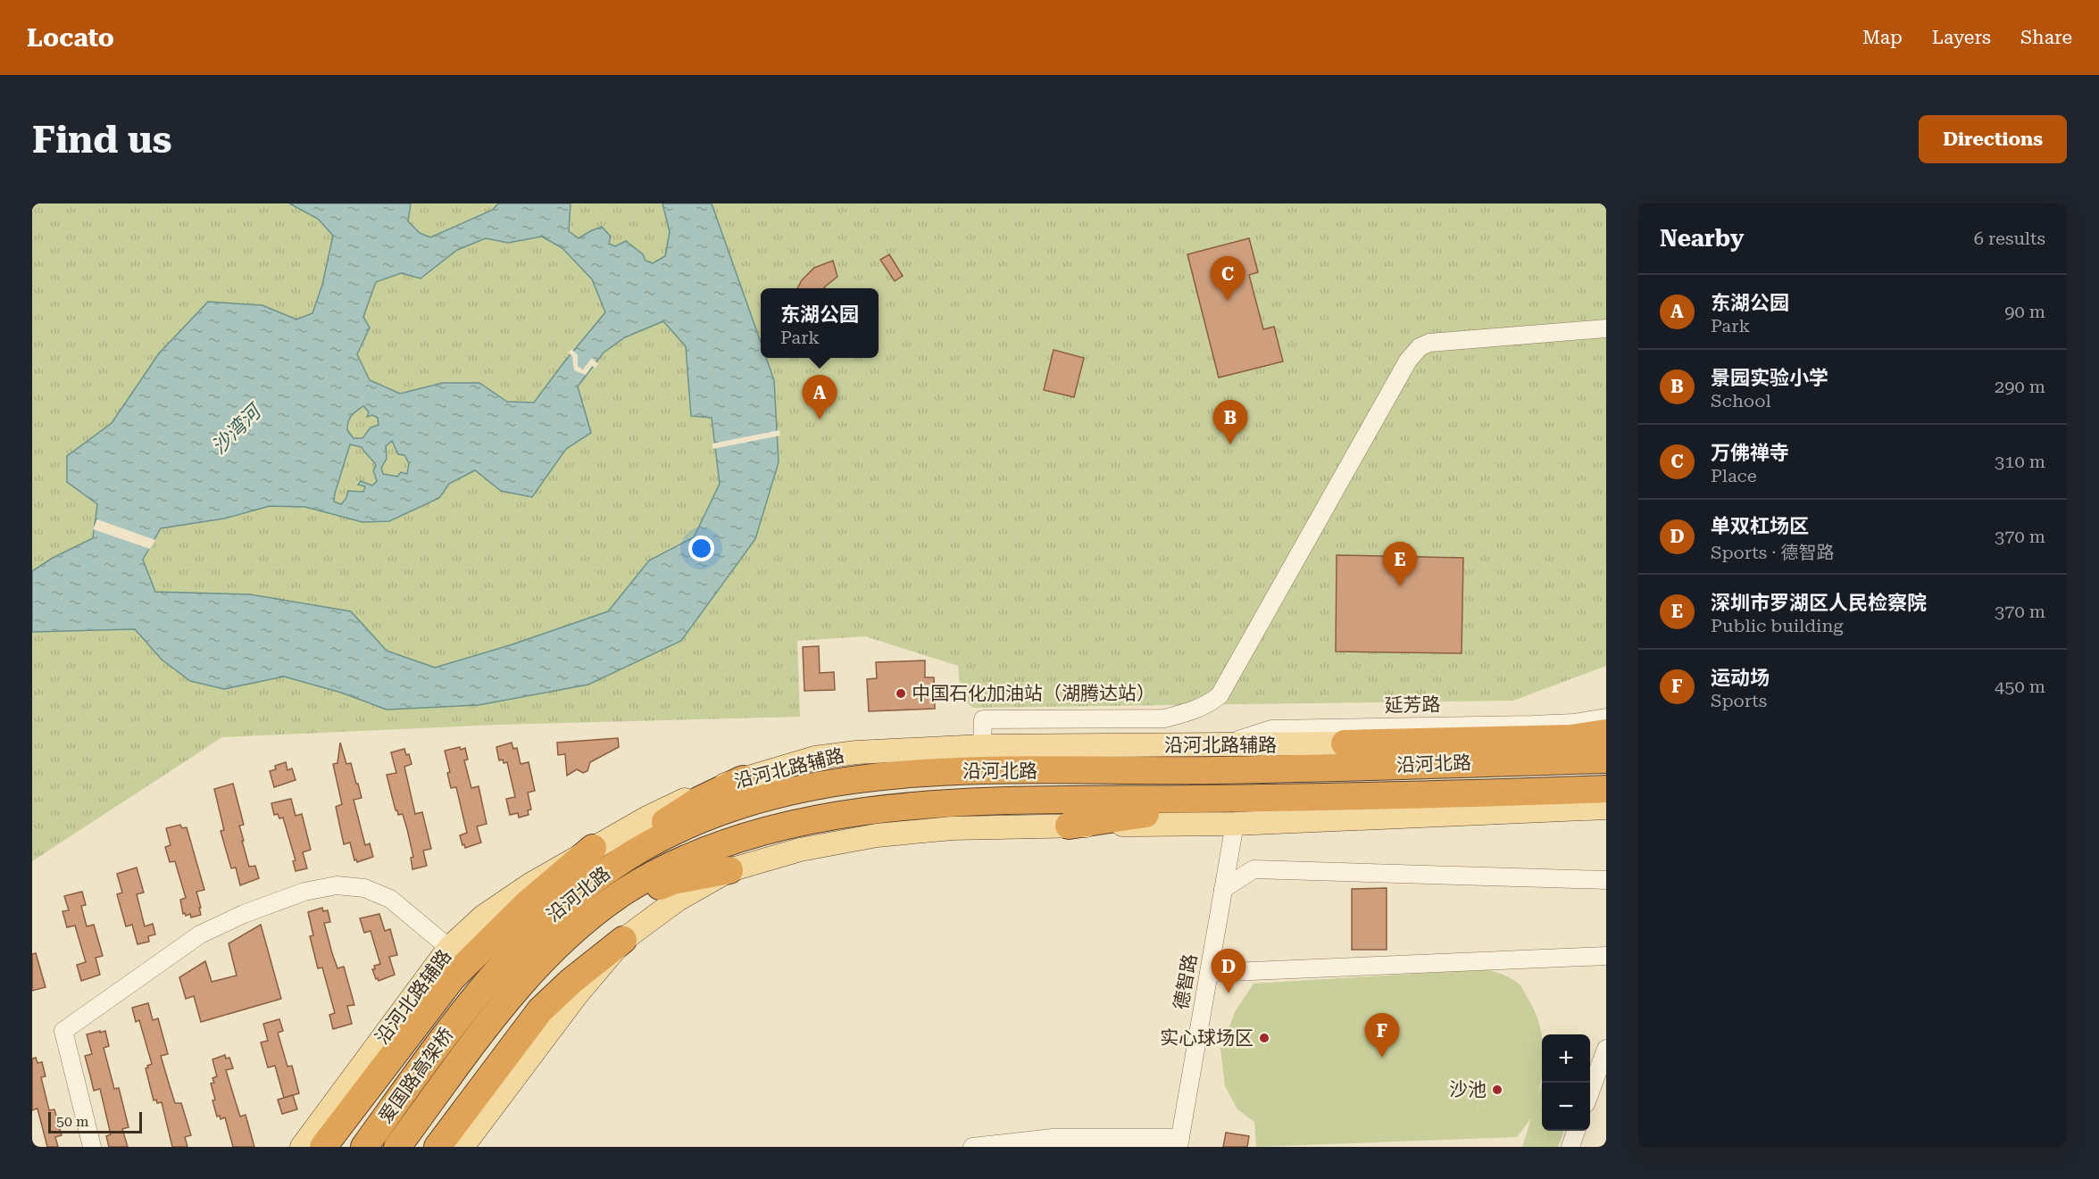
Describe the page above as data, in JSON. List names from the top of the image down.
{
  "streets": {
    "highway": ["沿河北路", "爱国路高架桥"],
    "main road": ["沿河北路辅路"],
    "street": ["延芳路", "德智路"]
  },
  "crossings": [
    ["延芳路", "沿河北路辅路"],
    ["沿河北路辅路", "沿河北路"],
    ["沿河北路", "德智路"],
    ["沿河北路", "爱国路高架桥"]
  ],
  "water": ["沙湾河"],
  "places": ["中国石化加油站（湖腾达站）", "实心球场区", "沙池"],
  "scale_bar": "50 m",
  "page": {
    "header": "Locato",
    "nav": ["Map", "Layers", "Share"],
    "buttons": "Directions",
    "title": "Find us",
    "heading": ["Nearby", "6 results"],
    "pins": [
      "C",
      "A",
      "B",
      "E",
      "D",
      "F"
    ],
    "list": [
      {
        "mark": "A",
        "name": "东湖公园",
        "note": "Park",
        "value": "90 m"
      },
      {
        "mark": "B",
        "name": "景园实验小学",
        "note": "School",
        "value": "290 m"
      },
      {
        "mark": "C",
        "name": "万佛禅寺",
        "note": "Place",
        "value": "310 m"
      },
      {
        "mark": "D",
        "name": "单双杠场区",
        "note": "Sports · 德智路",
        "value": "370 m"
      },
      {
        "mark": "E",
        "name": "深圳市罗湖区人民检察院",
        "note": "Public building",
        "value": "370 m"
      },
      {
        "mark": "F",
        "name": "运动场",
        "note": "Sports",
        "value": "450 m"
      }
    ],
    "popup": ["东湖公园", "Park"],
    "map_buttons": ["+", "−"],
    "scale": "50 m"
  }
}
